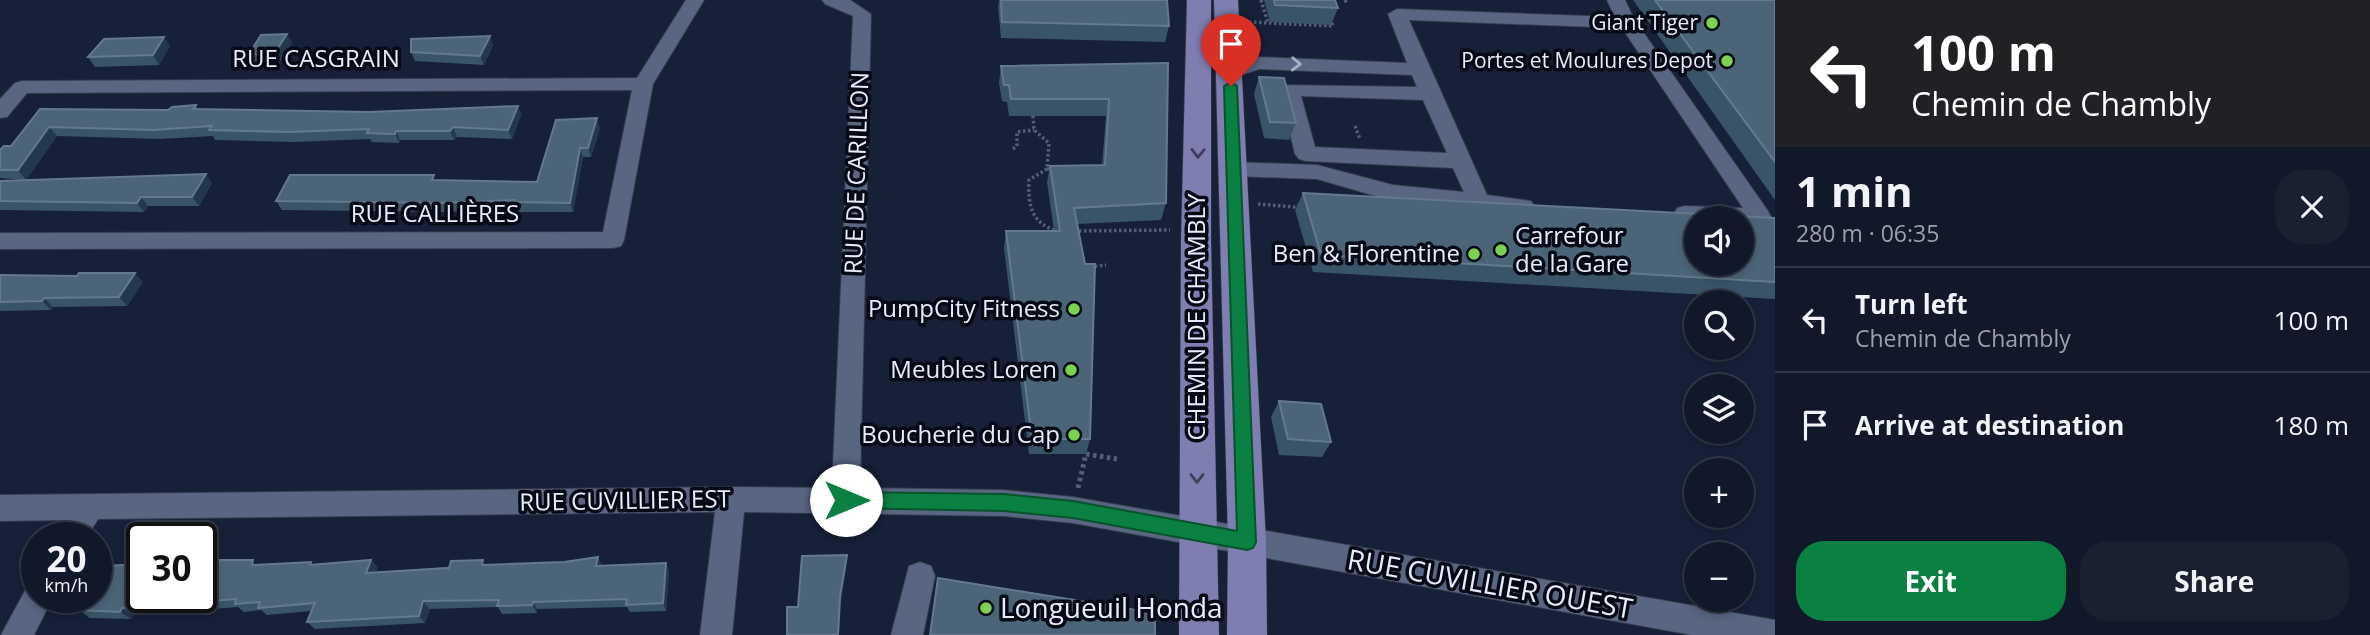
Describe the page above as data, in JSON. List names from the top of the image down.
{
  "streets": {
    "main road": ["CHEMIN DE CHAMBLY"],
    "street": [
      "RUE CASGRAIN",
      "RUE DE CARILLON",
      "RUE CALLIÈRES",
      "RUE CUVILLIER EST",
      "RUE CUVILLIER OUEST"
    ]
  },
  "crossings": [
    ["RUE CASGRAIN", "RUE CALLIÈRES"],
    ["RUE DE CARILLON", "RUE CUVILLIER EST"],
    ["CHEMIN DE CHAMBLY", "RUE CUVILLIER EST"],
    ["CHEMIN DE CHAMBLY", "RUE CUVILLIER OUEST"],
    ["RUE CUVILLIER EST", "RUE CUVILLIER OUEST"]
  ],
  "places": [
    "Giant Tiger",
    "Portes et Moulures Depot",
    "Carrefour de la Gare",
    "Ben & Florentine",
    "PumpCity Fitness",
    "Meubles Loren",
    "Boucherie du Cap",
    "Longueuil Honda"
  ],
  "page": {
    "turn": ["100 m", "Chemin de Chambly"],
    "heading": ["1 min", "280 m · 06:35"],
    "map_buttons": ["+", "−"],
    "list": [
      {
        "name": "Turn left",
        "note": "Chemin de Chambly",
        "value": "100 m"
      },
      {
        "name": "Arrive at destination",
        "value": "180 m"
      }
    ],
    "speed": "20 km/h",
    "limit": "30",
    "buttons": ["Exit", "Share"]
  }
}
